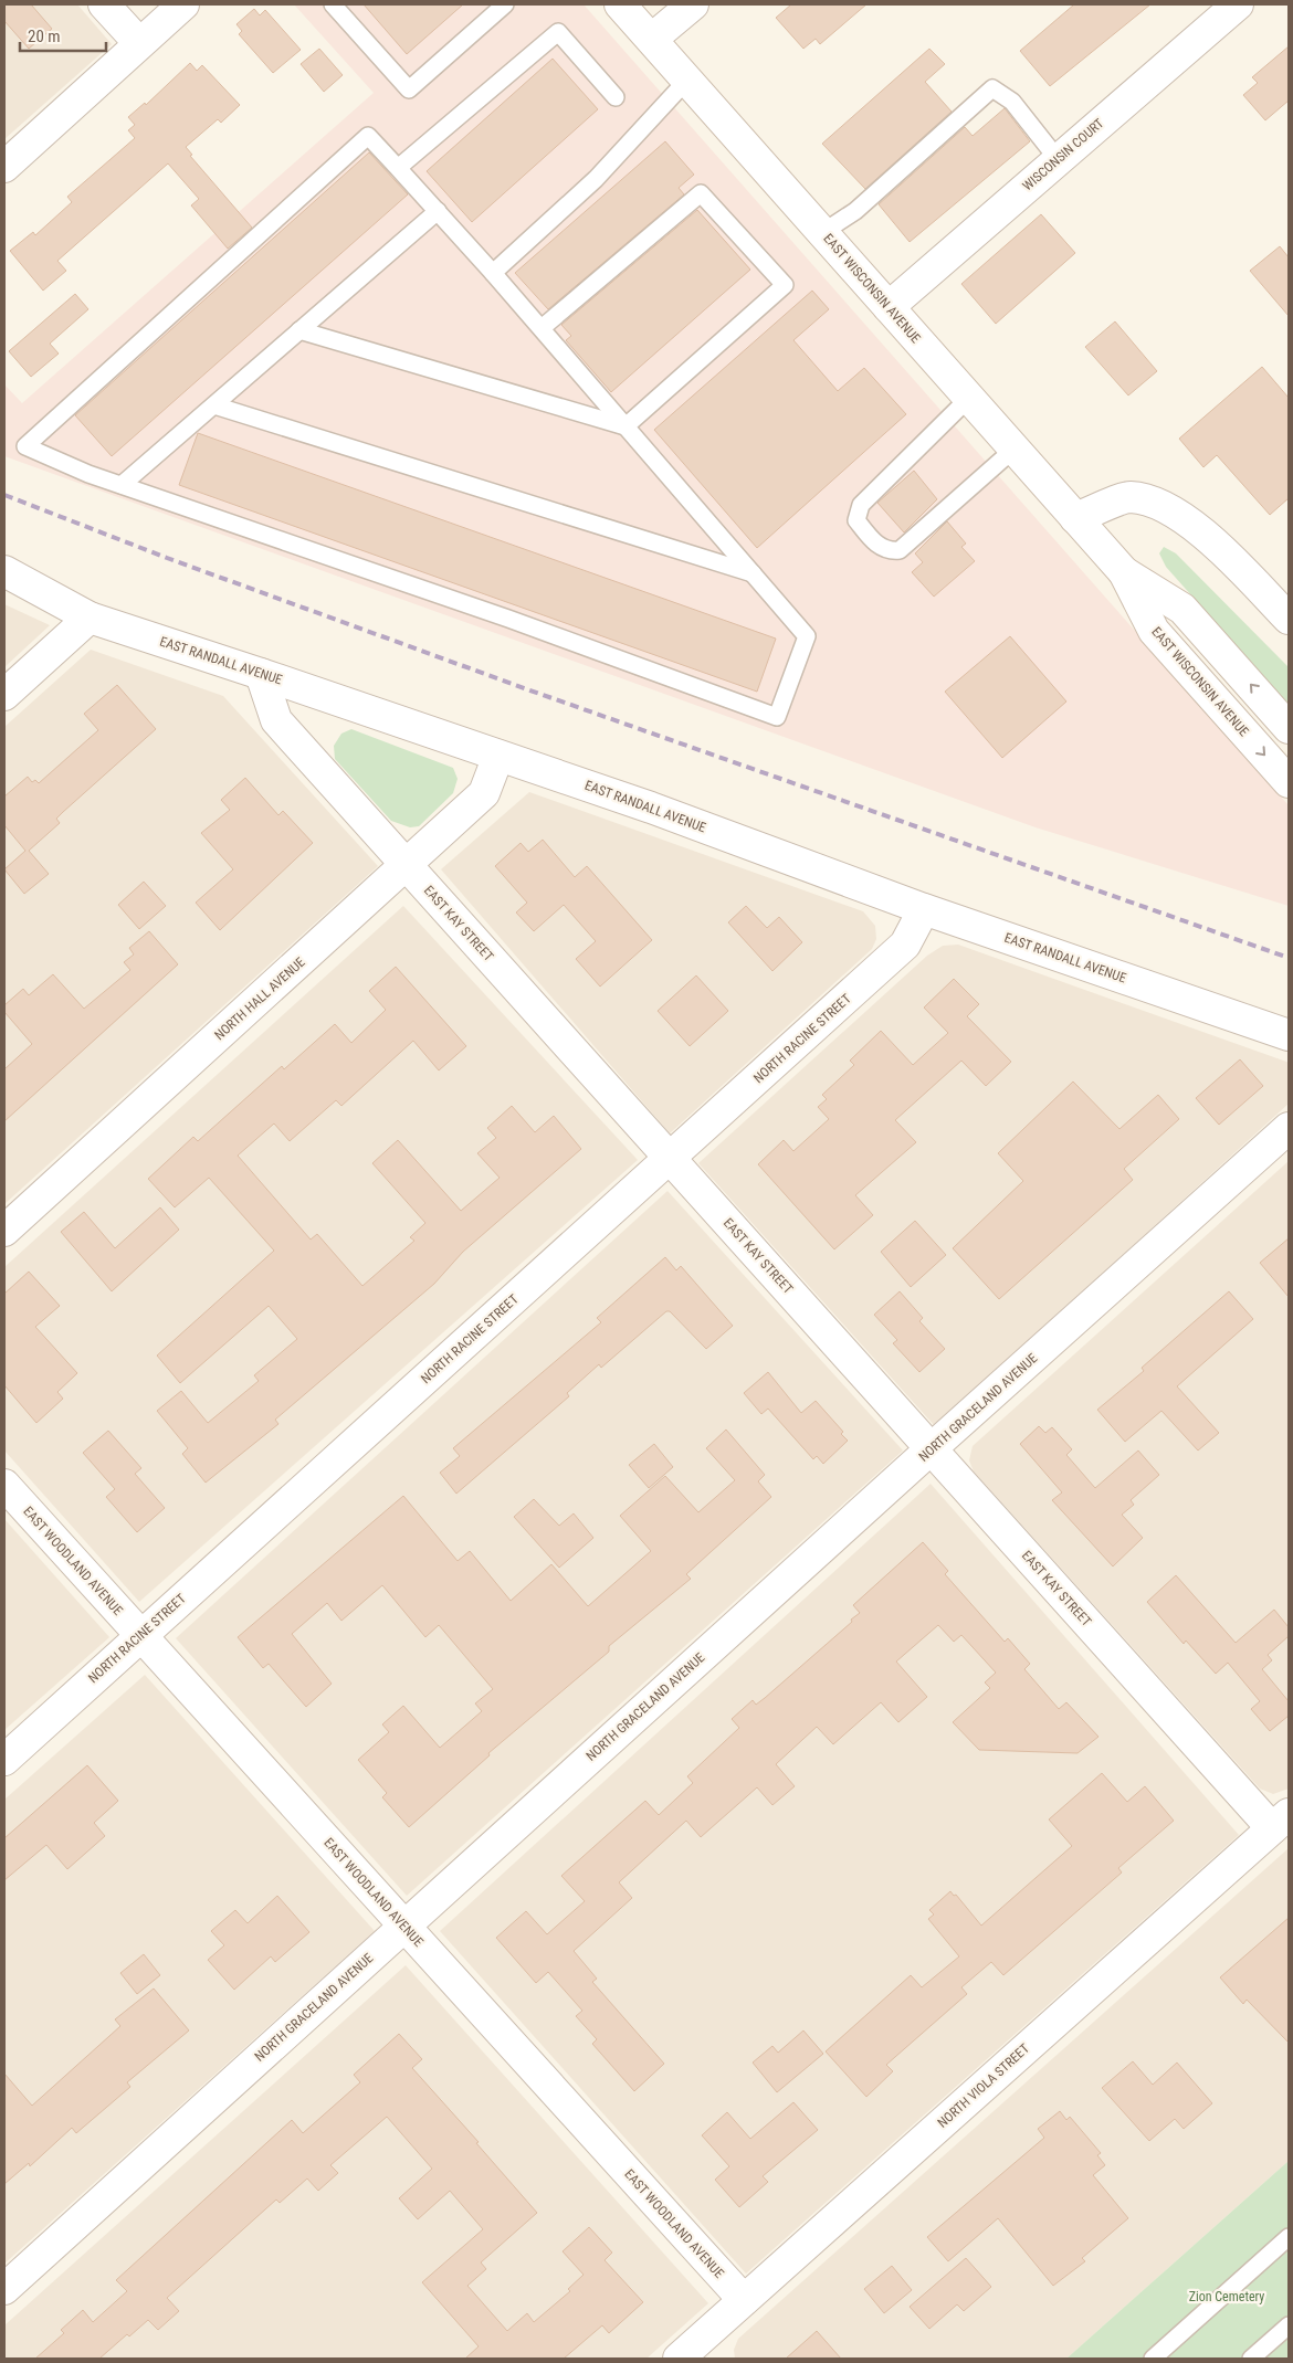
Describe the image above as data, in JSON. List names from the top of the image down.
{
  "streets": {
    "street": [
      "WISCONSIN COURT",
      "EAST WISCONSIN AVENUE",
      "EAST RANDALL AVENUE",
      "EAST KAY STREET",
      "NORTH HALL AVENUE",
      "NORTH RACINE STREET",
      "NORTH GRACELAND AVENUE",
      "EAST WOODLAND AVENUE",
      "NORTH VIOLA STREET"
    ]
  },
  "crossings": [
    ["WISCONSIN COURT", "EAST WISCONSIN AVENUE"],
    ["EAST RANDALL AVENUE", "EAST KAY STREET"],
    ["EAST RANDALL AVENUE", "NORTH HALL AVENUE"],
    ["EAST RANDALL AVENUE", "NORTH RACINE STREET"],
    ["EAST KAY STREET", "NORTH HALL AVENUE"],
    ["EAST KAY STREET", "NORTH RACINE STREET"],
    ["EAST KAY STREET", "NORTH GRACELAND AVENUE"],
    ["EAST KAY STREET", "NORTH VIOLA STREET"],
    ["NORTH RACINE STREET", "EAST WOODLAND AVENUE"],
    ["NORTH GRACELAND AVENUE", "EAST WOODLAND AVENUE"],
    ["EAST WOODLAND AVENUE", "NORTH VIOLA STREET"]
  ],
  "parks": ["Zion Cemetery"],
  "scale_bar": "20 m"
}
